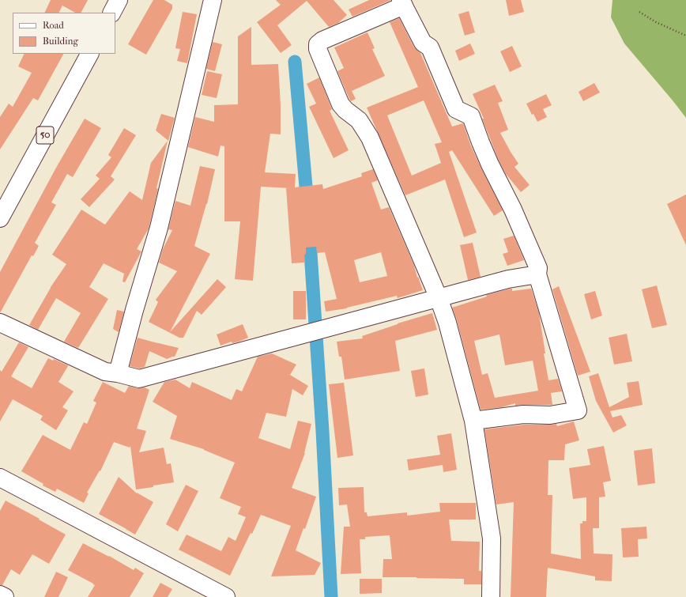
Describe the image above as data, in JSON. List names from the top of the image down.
{
  "streets": {
    "street": ["50"]
  },
  "legend": ["Road", "Building"]
}
